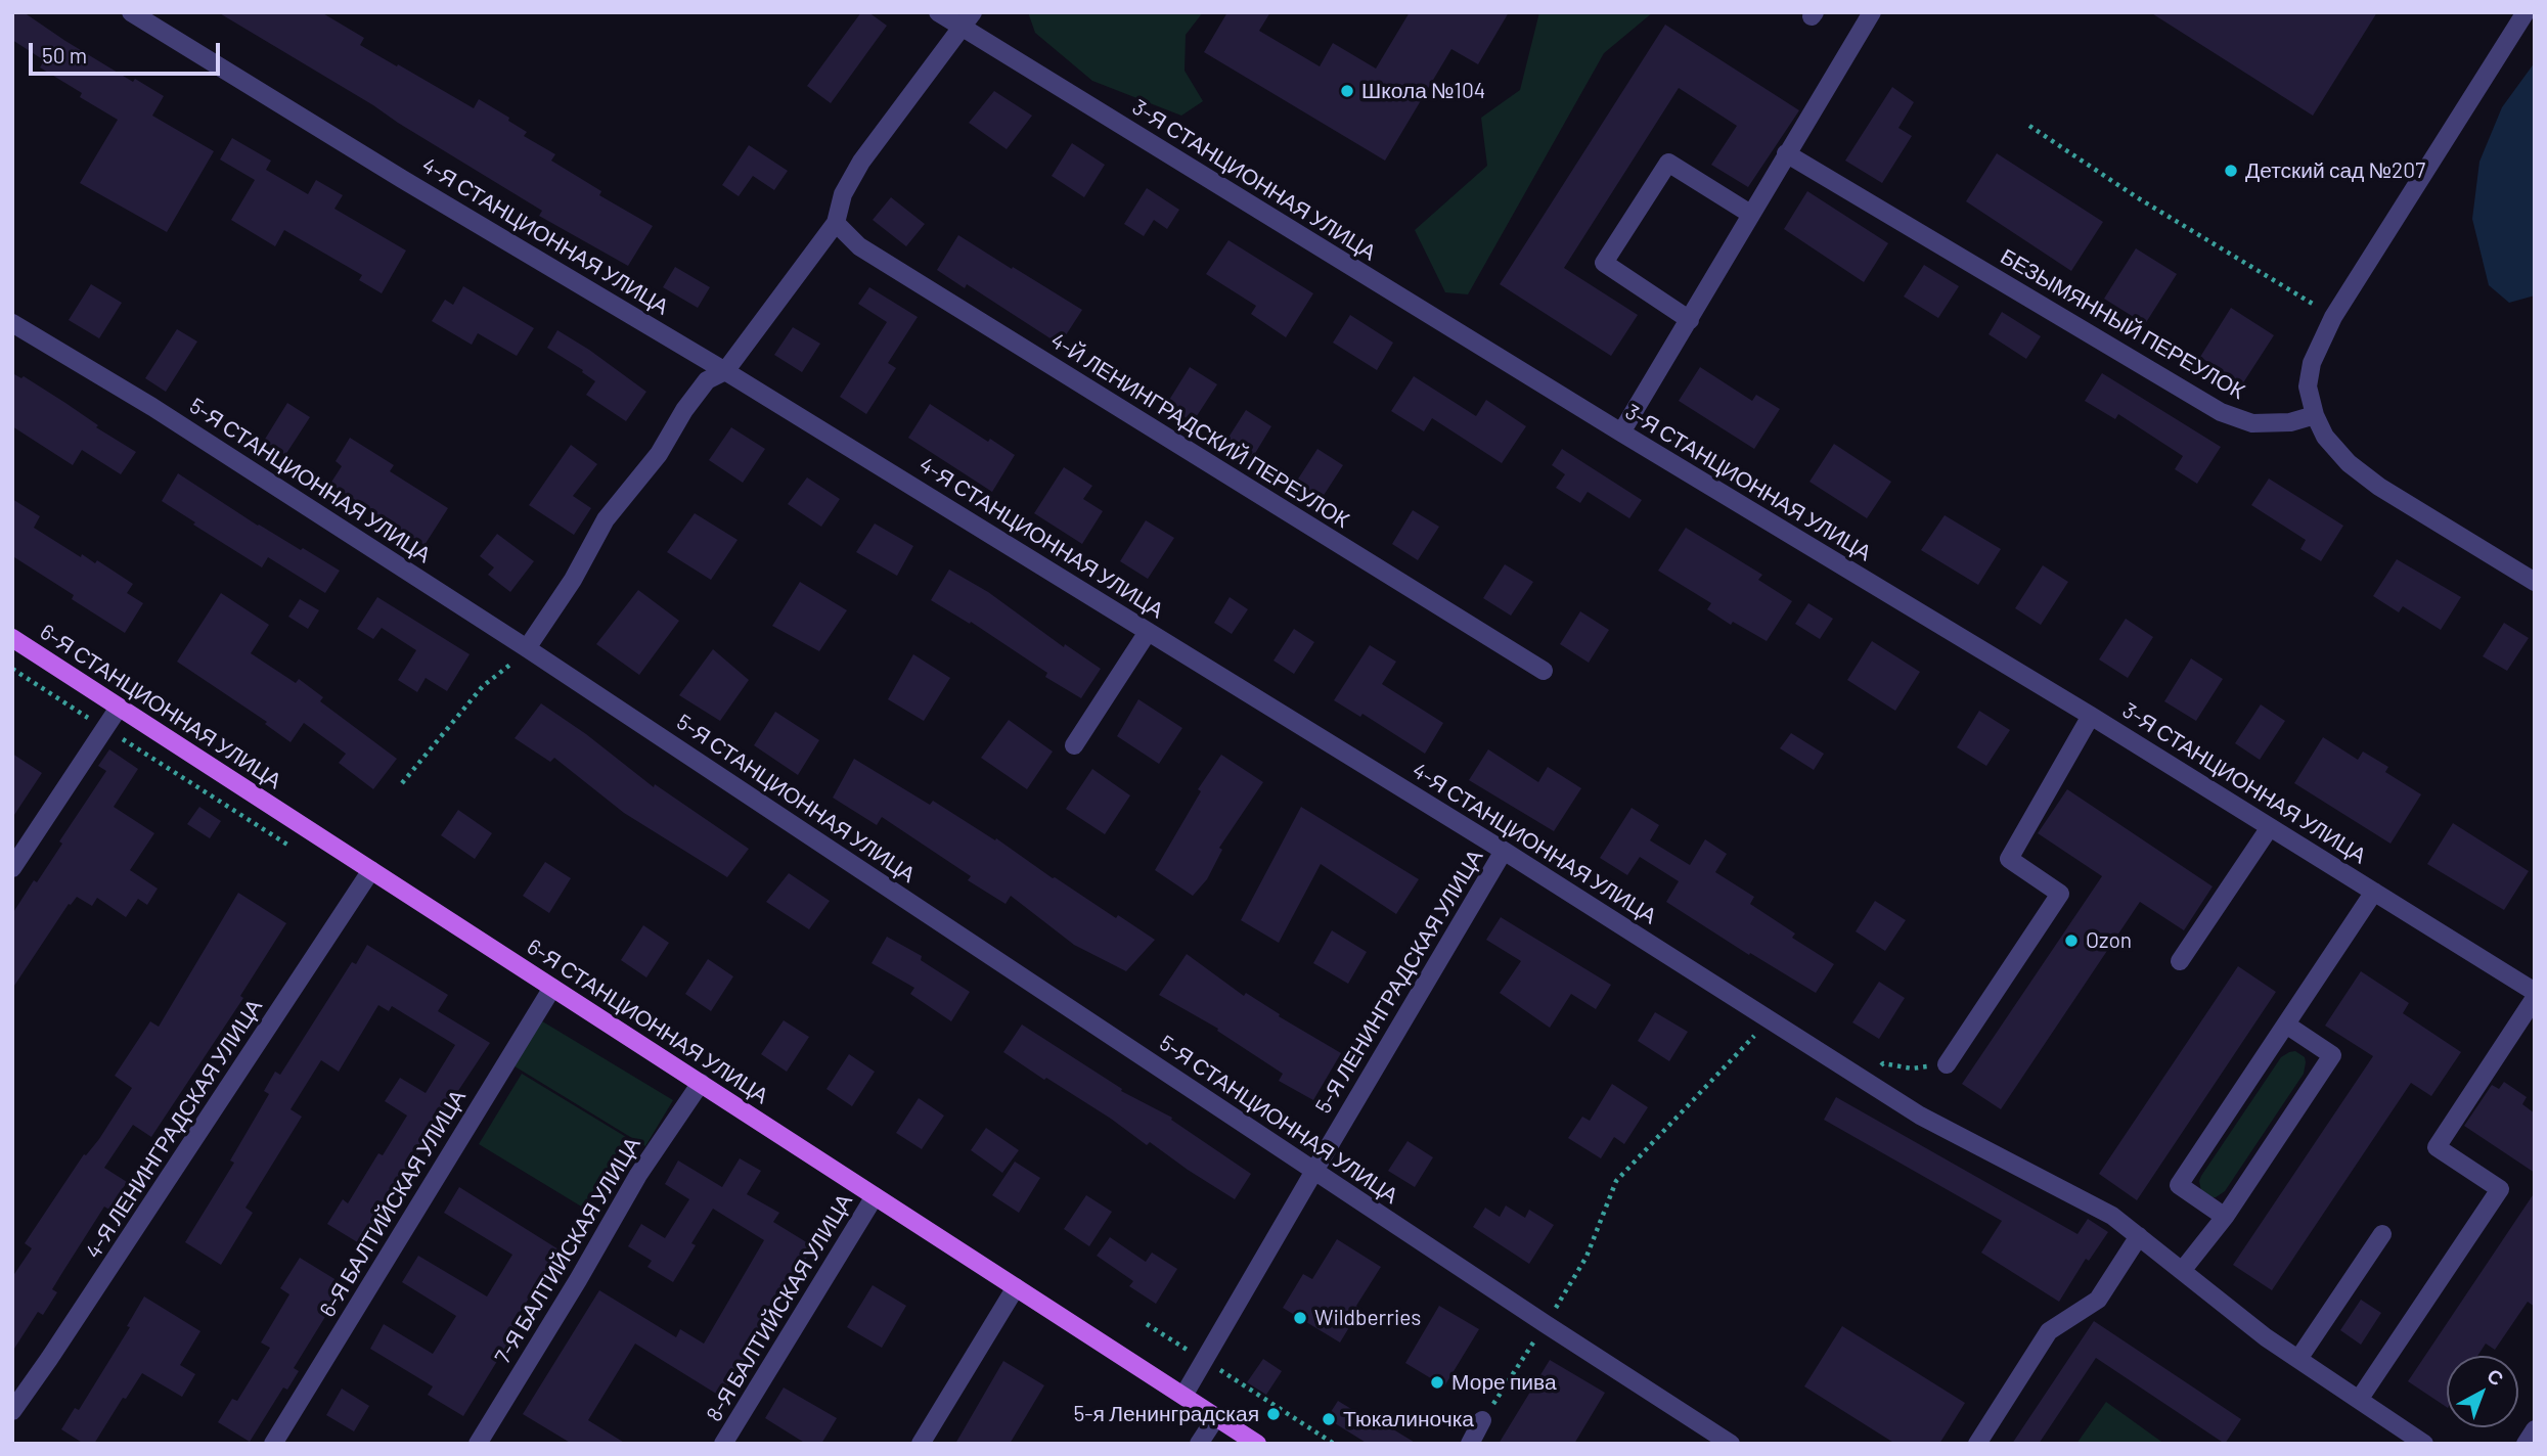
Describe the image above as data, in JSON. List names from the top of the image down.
{
  "streets": {
    "main road": ["6-Я СТАНЦИОННАЯ УЛИЦА"],
    "street": [
      "3-Я СТАНЦИОННАЯ УЛИЦА",
      "4-Я СТАНЦИОННАЯ УЛИЦА",
      "БЕЗЫМЯННЫЙ ПЕРЕУЛОК",
      "4-Й ЛЕНИНГРАДСКИЙ ПЕРЕУЛОК",
      "5-Я СТАНЦИОННАЯ УЛИЦА",
      "5-Я ЛЕНИНГРАДСКАЯ УЛИЦА",
      "4-Я ЛЕНИНГРАДСКАЯ УЛИЦА",
      "6-Я БАЛТИЙСКАЯ УЛИЦА",
      "7-Я БАЛТИЙСКАЯ УЛИЦА",
      "8-Я БАЛТИЙСКАЯ УЛИЦА"
    ]
  },
  "crossings": [
    ["4-Я СТАНЦИОННАЯ УЛИЦА", "5-Я ЛЕНИНГРАДСКАЯ УЛИЦА"],
    ["5-Я СТАНЦИОННАЯ УЛИЦА", "5-Я ЛЕНИНГРАДСКАЯ УЛИЦА"],
    ["6-Я СТАНЦИОННАЯ УЛИЦА", "5-Я ЛЕНИНГРАДСКАЯ УЛИЦА"],
    ["6-Я СТАНЦИОННАЯ УЛИЦА", "4-Я ЛЕНИНГРАДСКАЯ УЛИЦА"],
    ["6-Я СТАНЦИОННАЯ УЛИЦА", "6-Я БАЛТИЙСКАЯ УЛИЦА"],
    ["6-Я СТАНЦИОННАЯ УЛИЦА", "7-Я БАЛТИЙСКАЯ УЛИЦА"],
    ["6-Я СТАНЦИОННАЯ УЛИЦА", "8-Я БАЛТИЙСКАЯ УЛИЦА"]
  ],
  "places": [
    "Школа №104",
    "Детский сад №207",
    "Ozon",
    "Wildberries",
    "Море пива",
    "5-я Ленинградская",
    "Тюкалиночка"
  ],
  "scale_bar": "50 m",
  "north": "top right"
}
